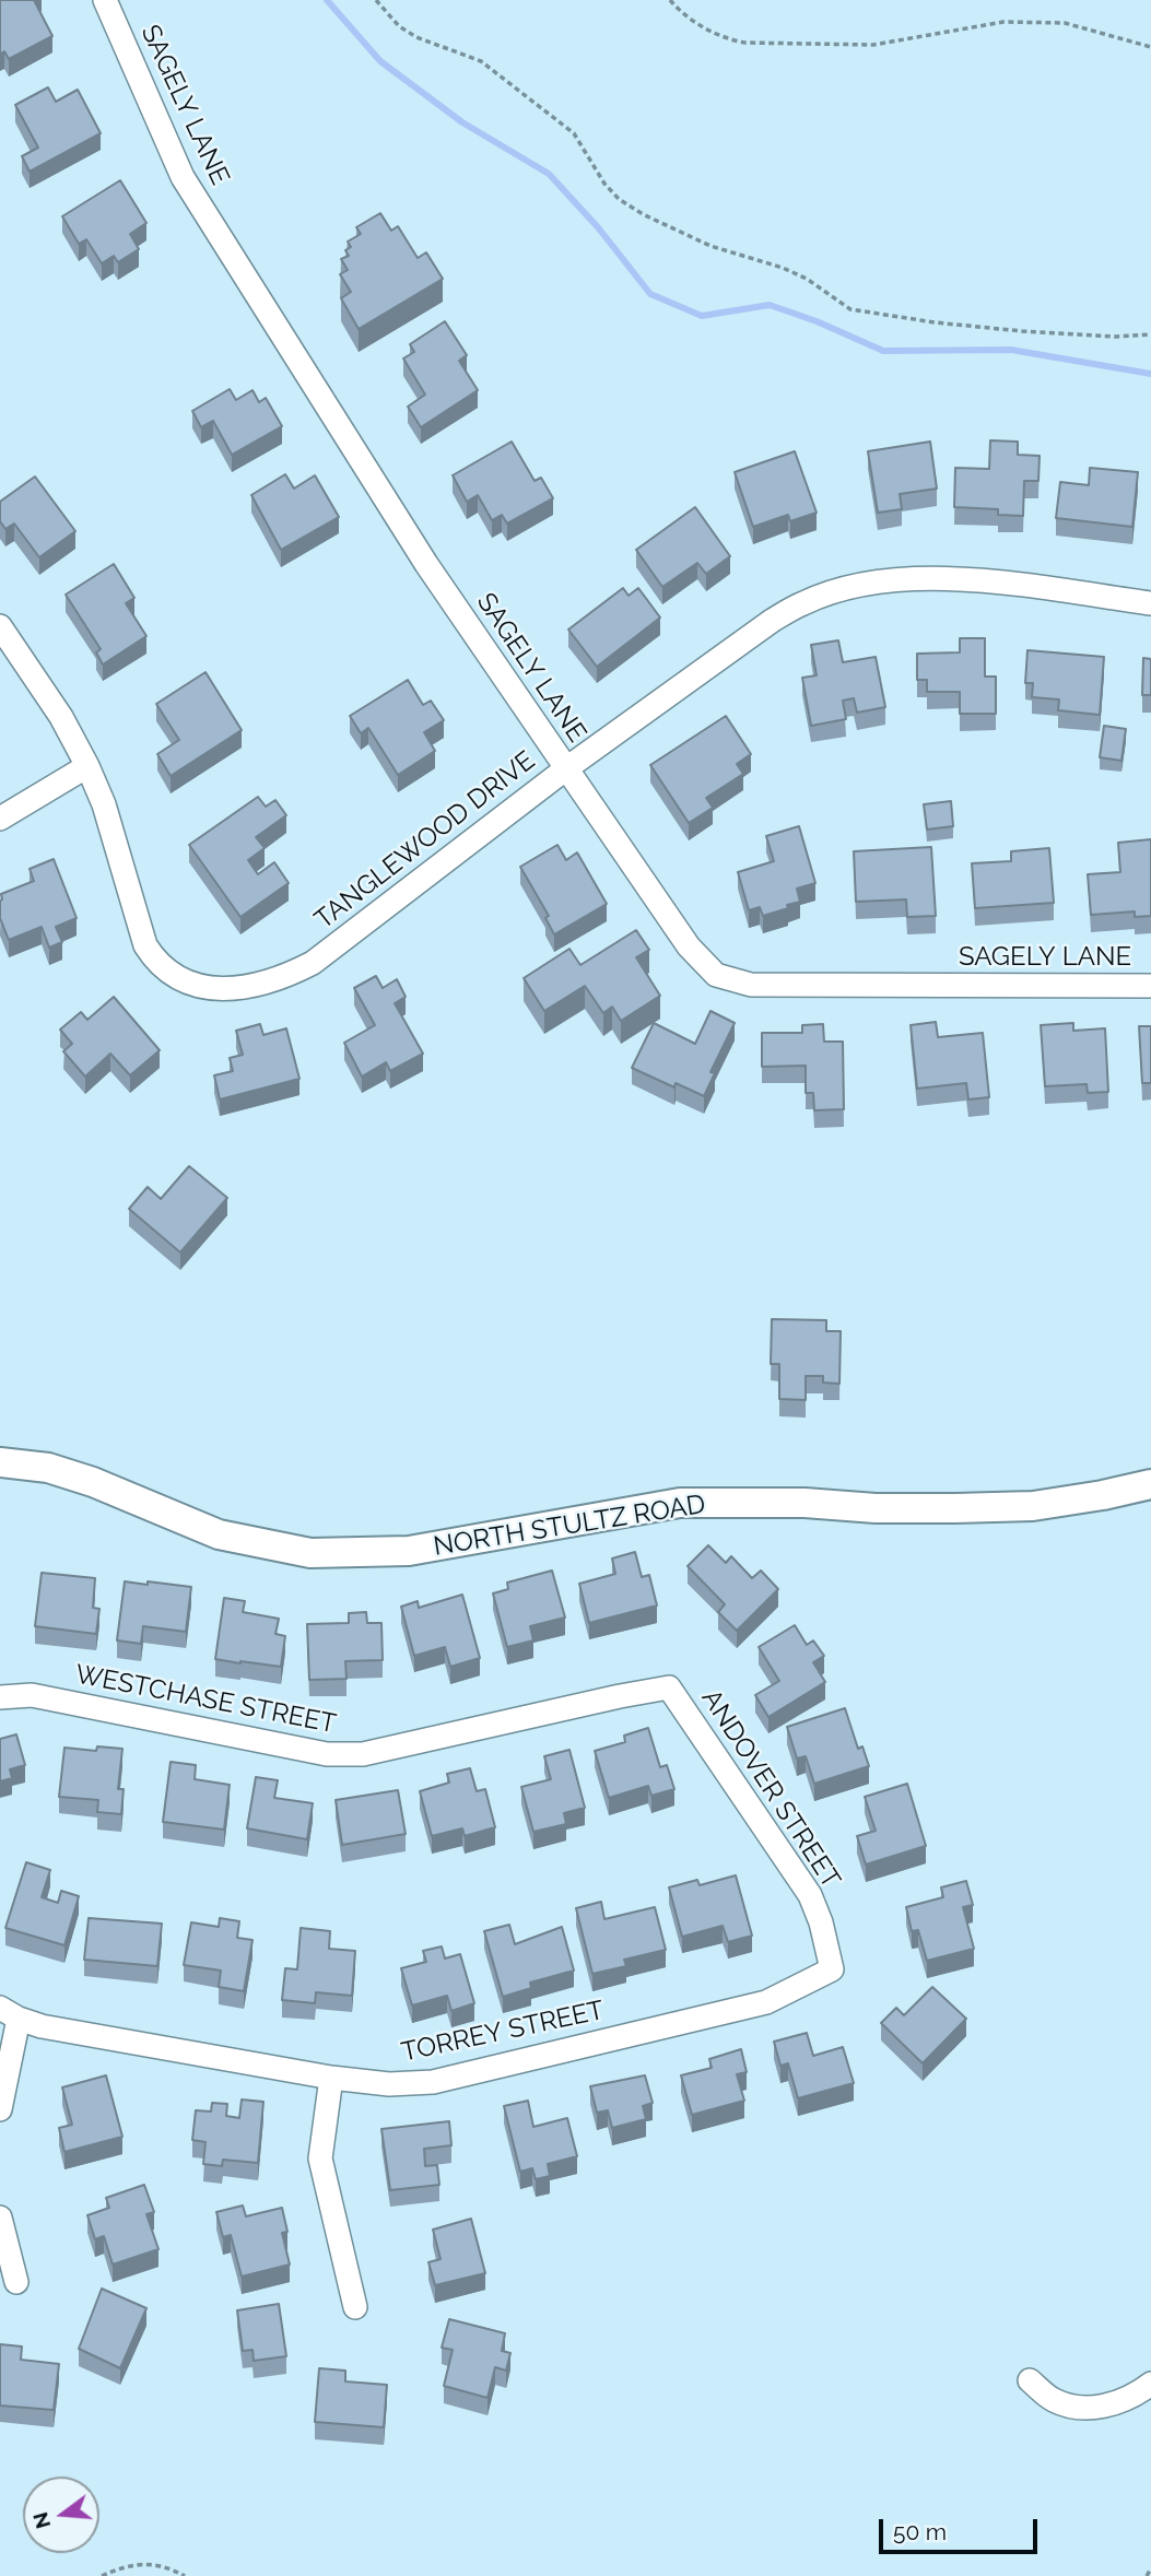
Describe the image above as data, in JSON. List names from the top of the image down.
{
  "streets": {
    "street": [
      "SAGELY LANE",
      "TANGLEWOOD DRIVE",
      "NORTH STULTZ ROAD",
      "WESTCHASE STREET",
      "ANDOVER STREET",
      "TORREY STREET"
    ]
  },
  "crossings": [
    ["SAGELY LANE", "TANGLEWOOD DRIVE"],
    ["WESTCHASE STREET", "ANDOVER STREET"],
    ["ANDOVER STREET", "TORREY STREET"]
  ],
  "scale_bar": "50 m",
  "north": "left"
}
